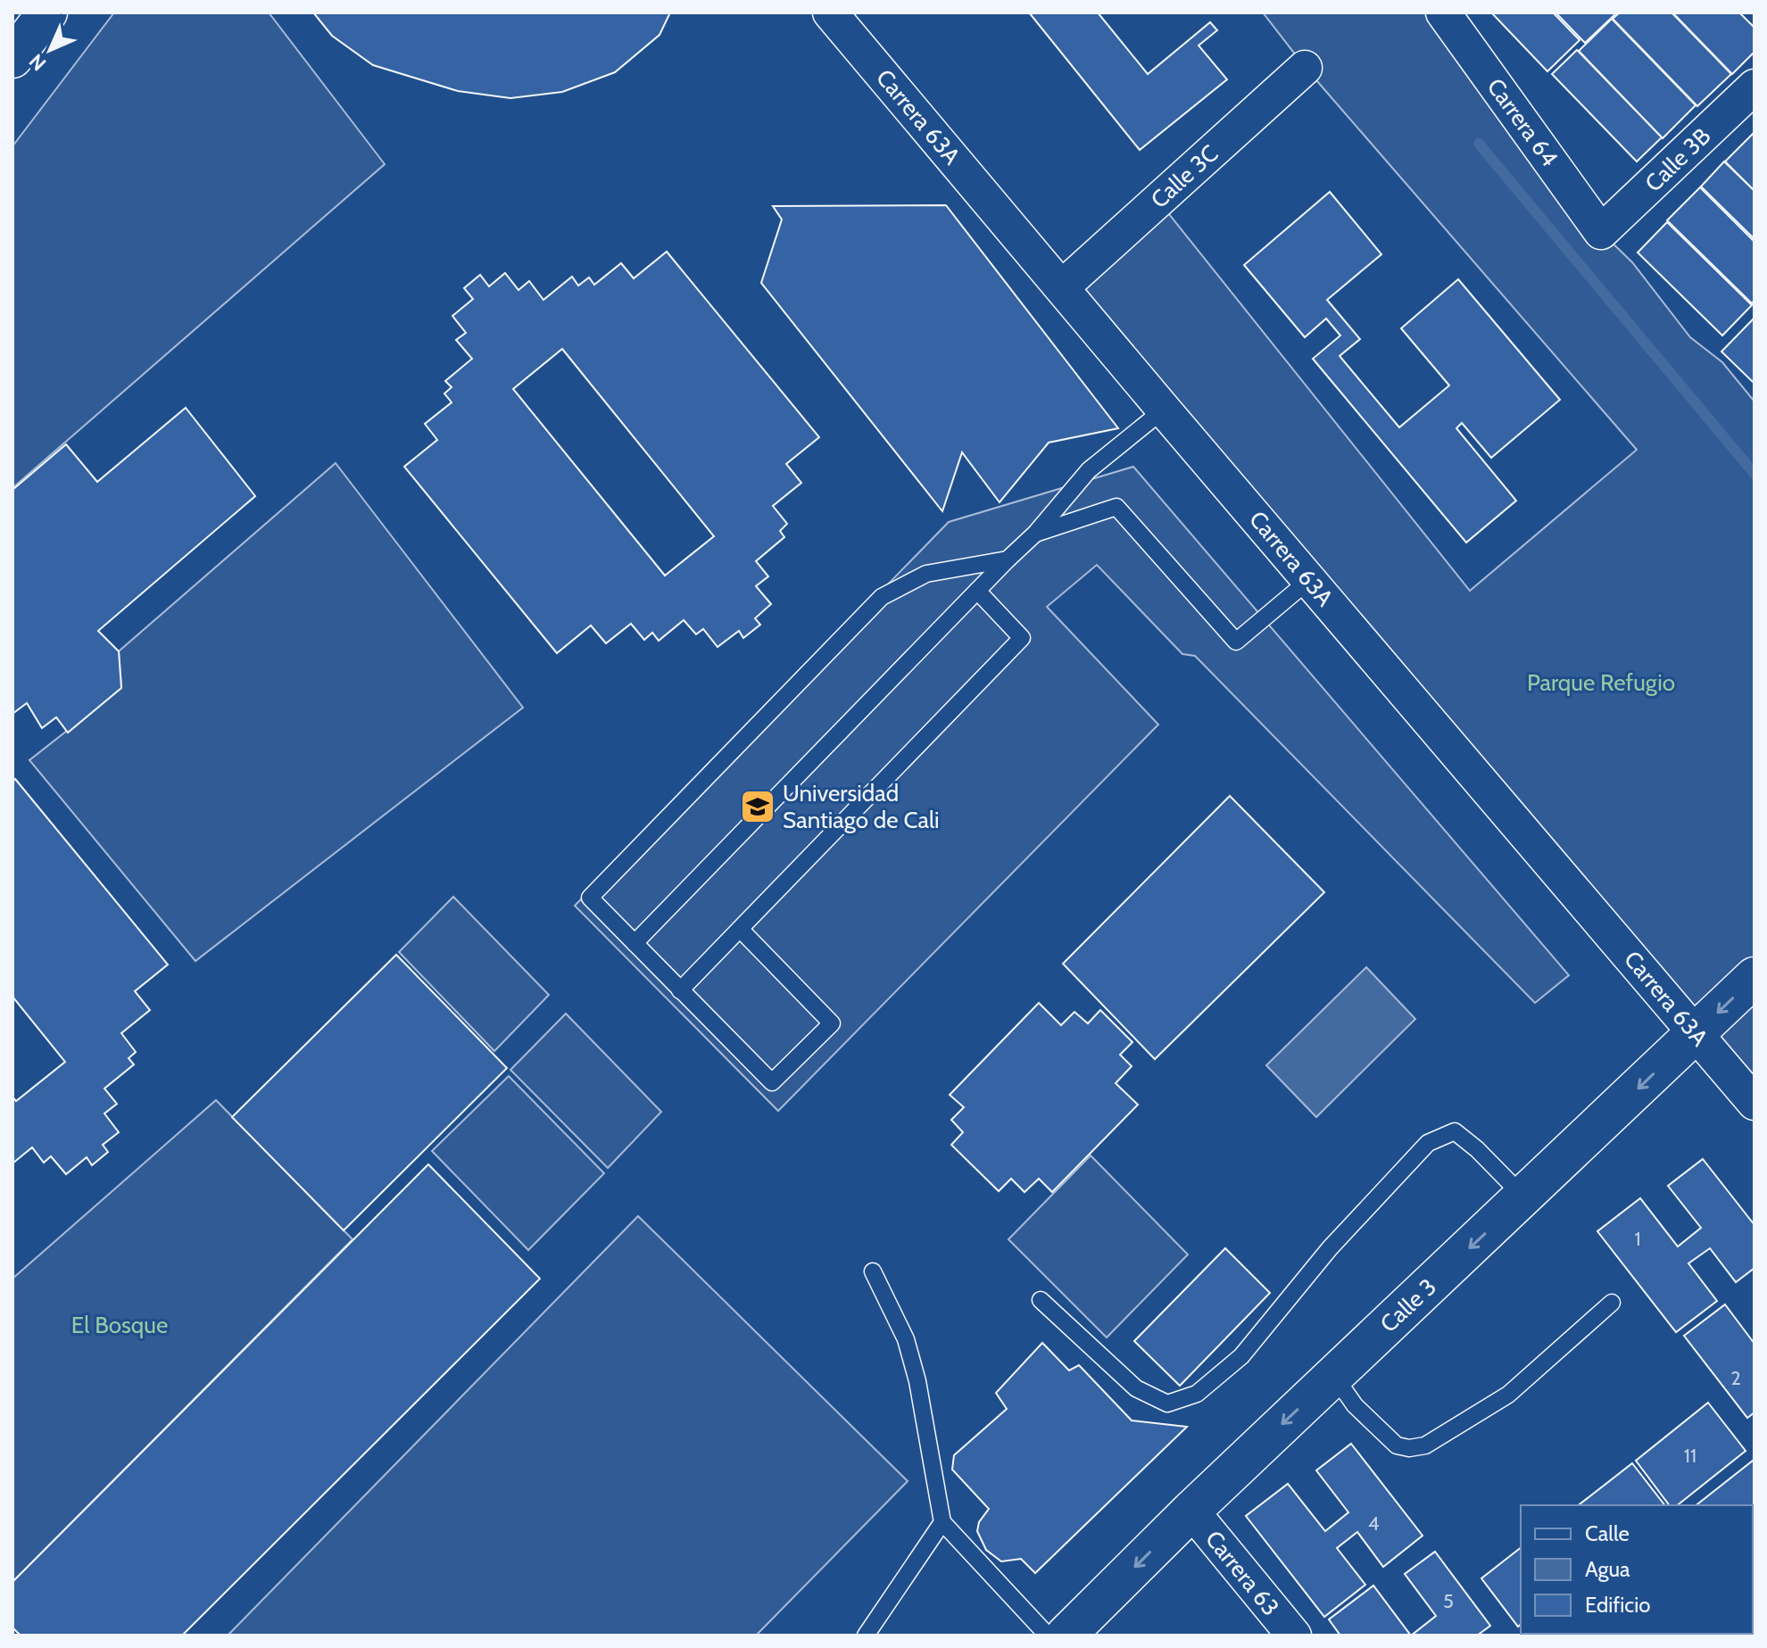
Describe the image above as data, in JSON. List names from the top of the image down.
{
  "streets": {
    "street": [
      "Carrera 63A",
      "Carrera 64",
      "Calle 3B",
      "Calle 3C",
      "Calle 3",
      "Carrera 63"
    ]
  },
  "crossings": [
    ["Carrera 63A", "Calle 3C"],
    ["Carrera 63A", "Calle 3"],
    ["Carrera 64", "Calle 3B"],
    ["Calle 3", "Carrera 63"]
  ],
  "one_way": ["Calle 3"],
  "parks": ["Parque Refugio", "El Bosque"],
  "places": {
    "school or university": ["Universidad Santiago de Cali"]
  },
  "house_numbers": [
    "1",
    "2",
    "11",
    "4",
    "5"
  ],
  "legend": ["Calle", "Agua", "Edificio"],
  "north": "bottom left"
}
